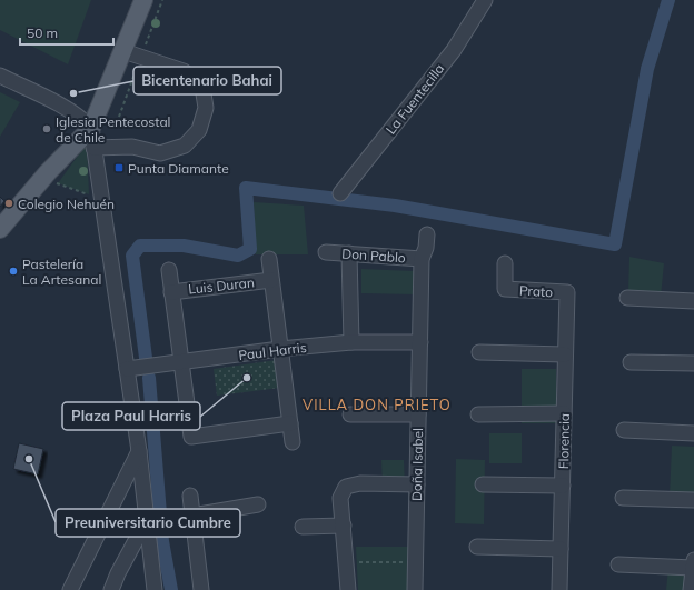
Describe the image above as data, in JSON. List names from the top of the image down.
{
  "streets": {
    "street": [
      "La Fuentecilla",
      "Don Pablo",
      "Luis Duran",
      "Prato",
      "Paul Harris",
      "Florencia",
      "Doña Isabel"
    ]
  },
  "crossings": [
    ["Don Pablo", "Doña Isabel"],
    ["Prato", "Florencia"],
    ["Paul Harris", "Doña Isabel"]
  ],
  "districts": ["VILLA DON PRIETO"],
  "places": {
    "other": [
      "Bicentenario Bahai",
      "Iglesia Pentecostal de Chile",
      "Colegio Nehuén",
      "Pastelería La Artesanal",
      "Plaza Paul Harris",
      "Preuniversitario Cumbre"
    ],
    "transit": ["Punta Diamante"]
  },
  "scale_bar": "50 m"
}
